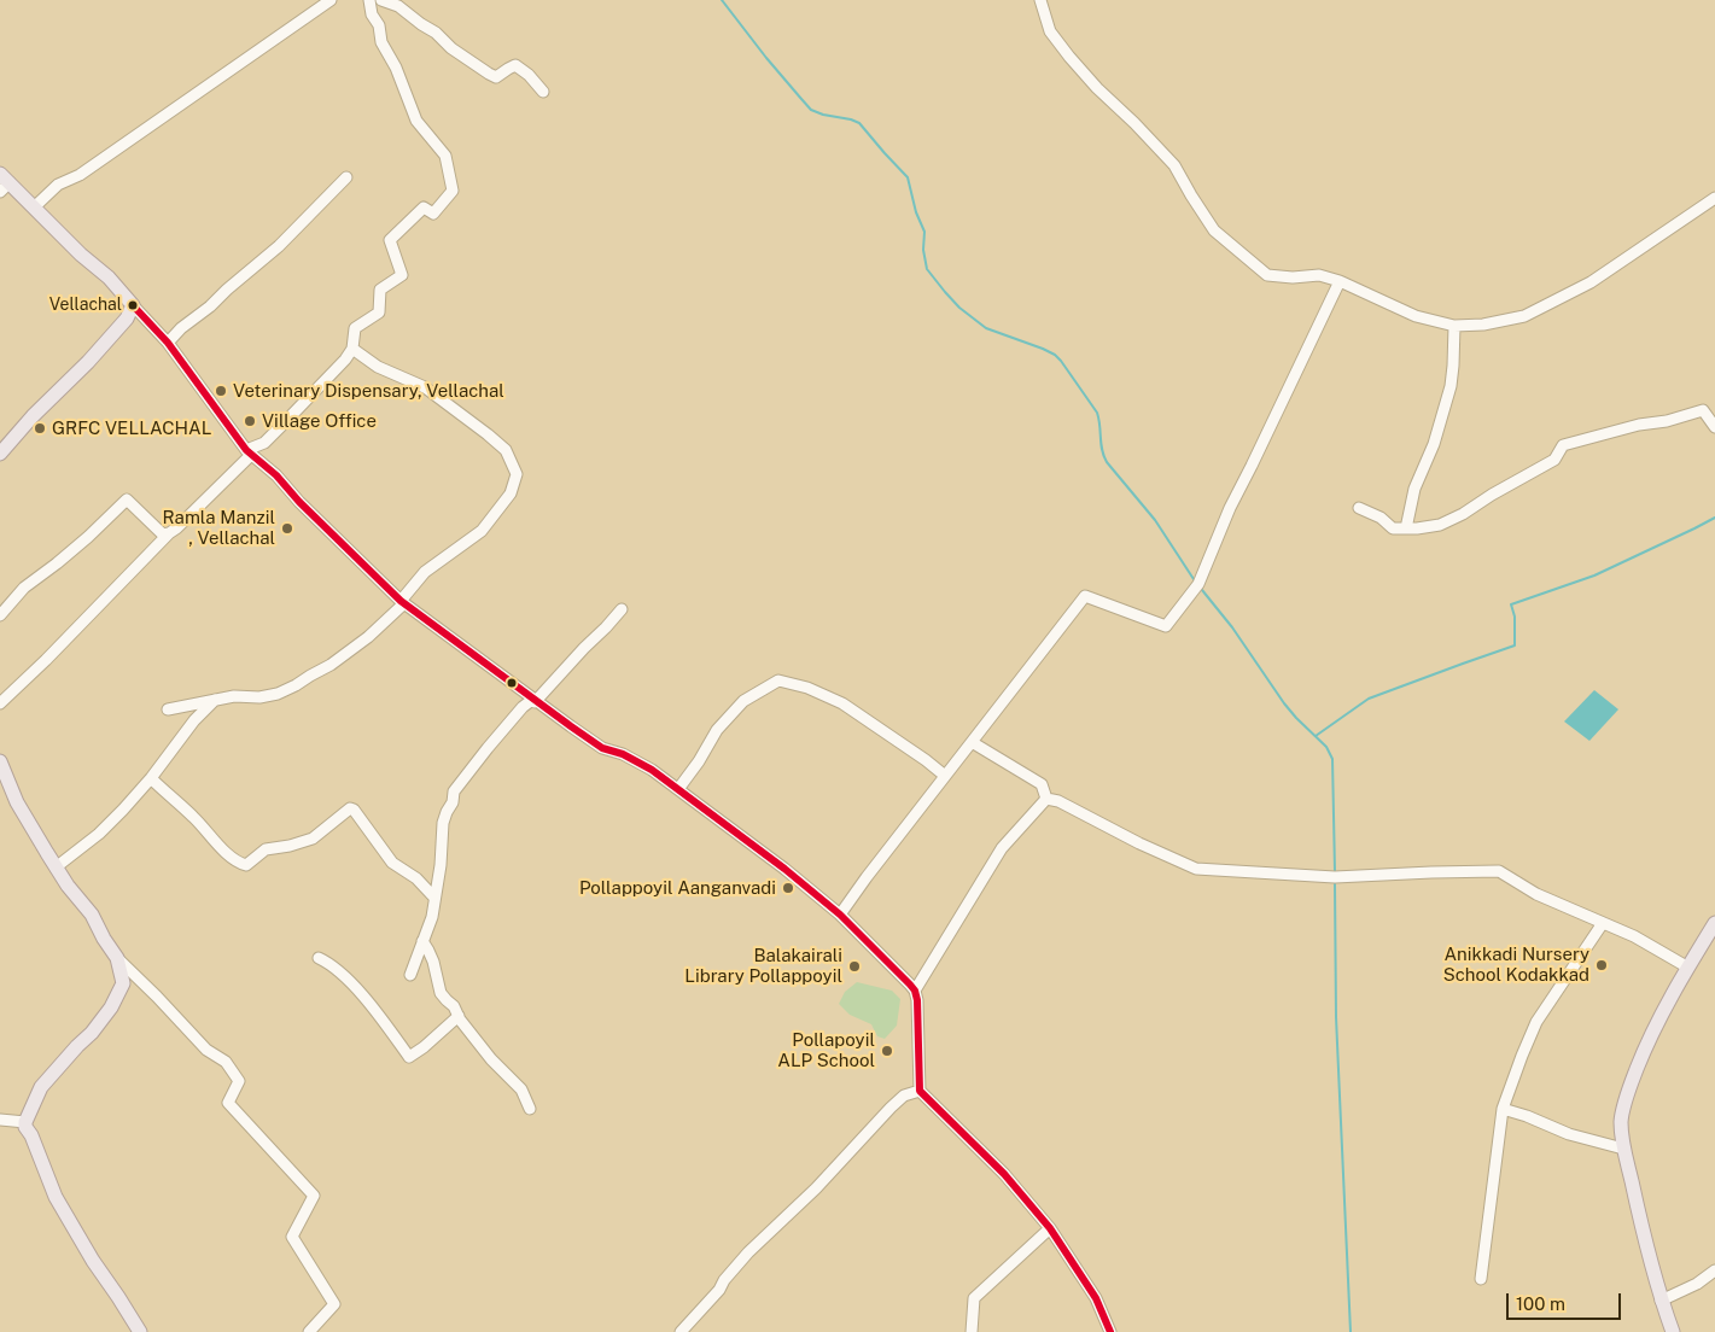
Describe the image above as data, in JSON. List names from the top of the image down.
{
  "places": [
    "Vellachal",
    "Veterinary Dispensary, Vellachal",
    "Village Office",
    "GRFC VELLACHAL",
    "Ramla Manzil , Vellachal",
    "Pollappoyil Aanganvadi",
    "Anikkadi Nursery School Kodakkad",
    "Balakairali Library Pollappoyil",
    "Pollapoyil ALP School"
  ],
  "scale_bar": "100 m"
}
